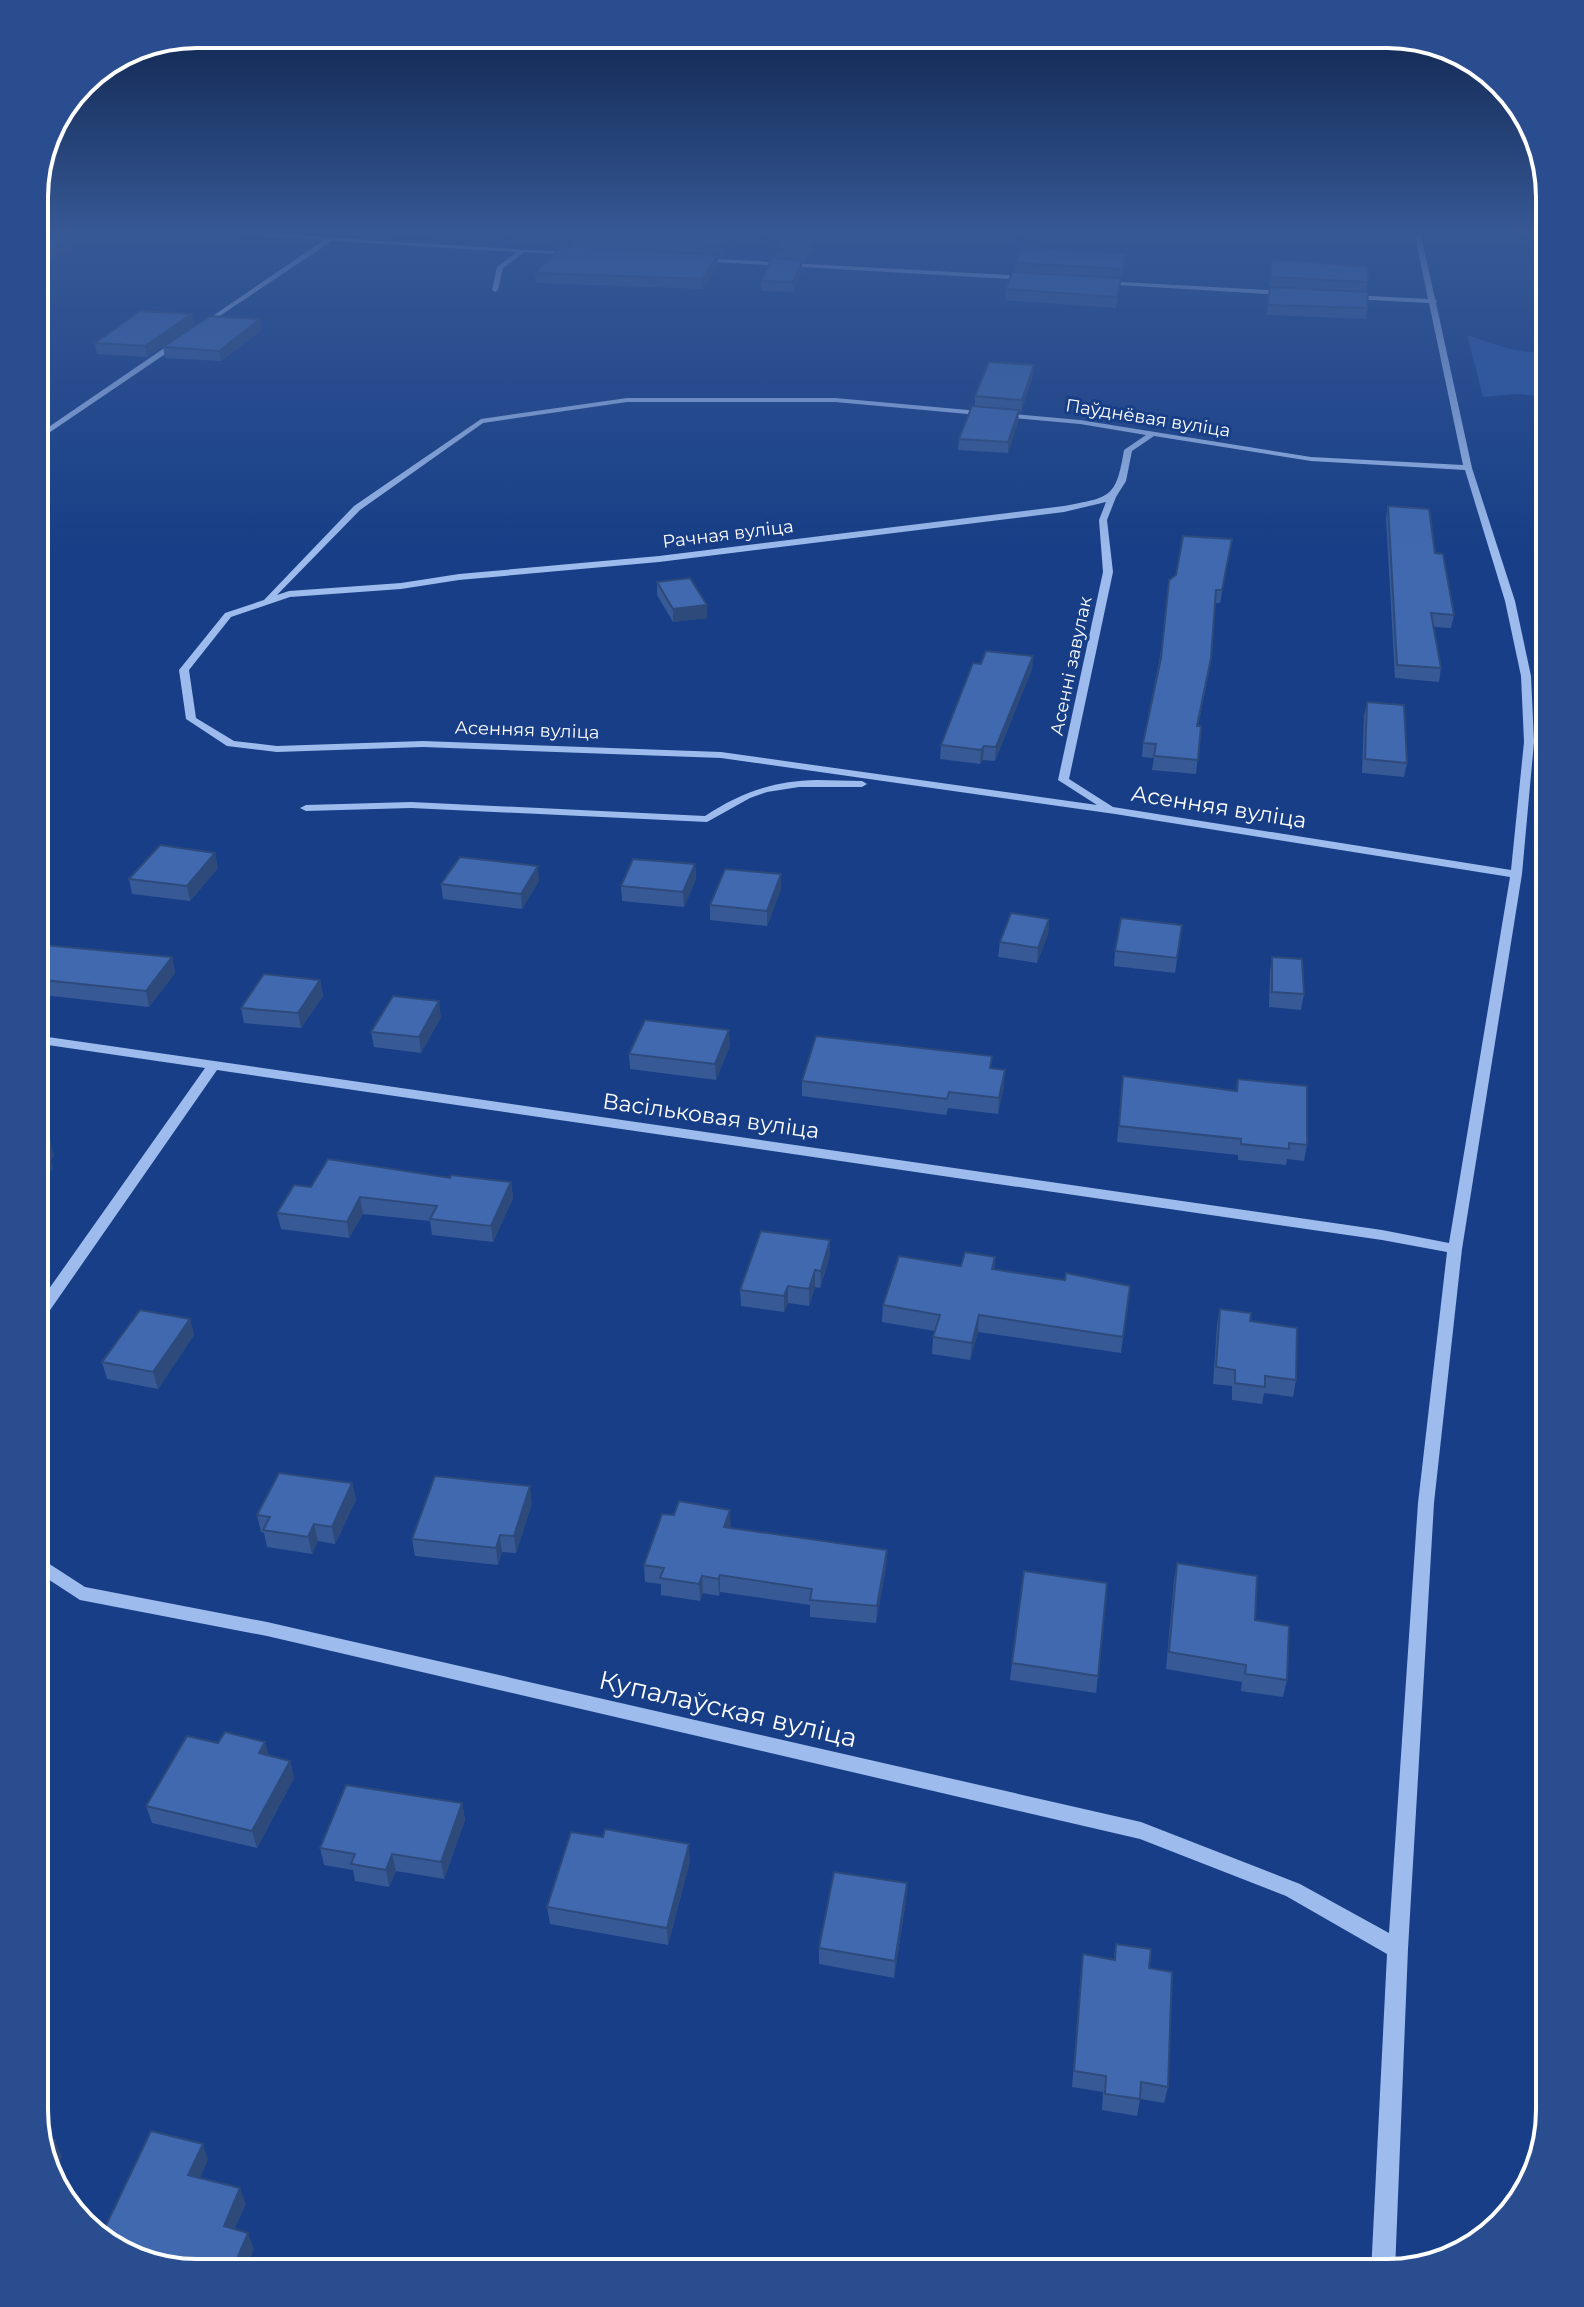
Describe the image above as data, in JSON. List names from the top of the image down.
{
  "streets": {
    "street": [
      "Паўднёвая вуліца",
      "Рачная вуліца",
      "Асенні завулак",
      "Асенняя вуліца",
      "Васільковая вуліца",
      "Купалаўская вуліца"
    ]
  },
  "crossings": [
    ["Паўднёвая вуліца", "Рачная вуліца"],
    ["Паўднёвая вуліца", "Асенняя вуліца"],
    ["Рачная вуліца", "Асенні завулак"],
    ["Рачная вуліца", "Асенняя вуліца"],
    ["Асенні завулак", "Асенняя вуліца"]
  ]
}
